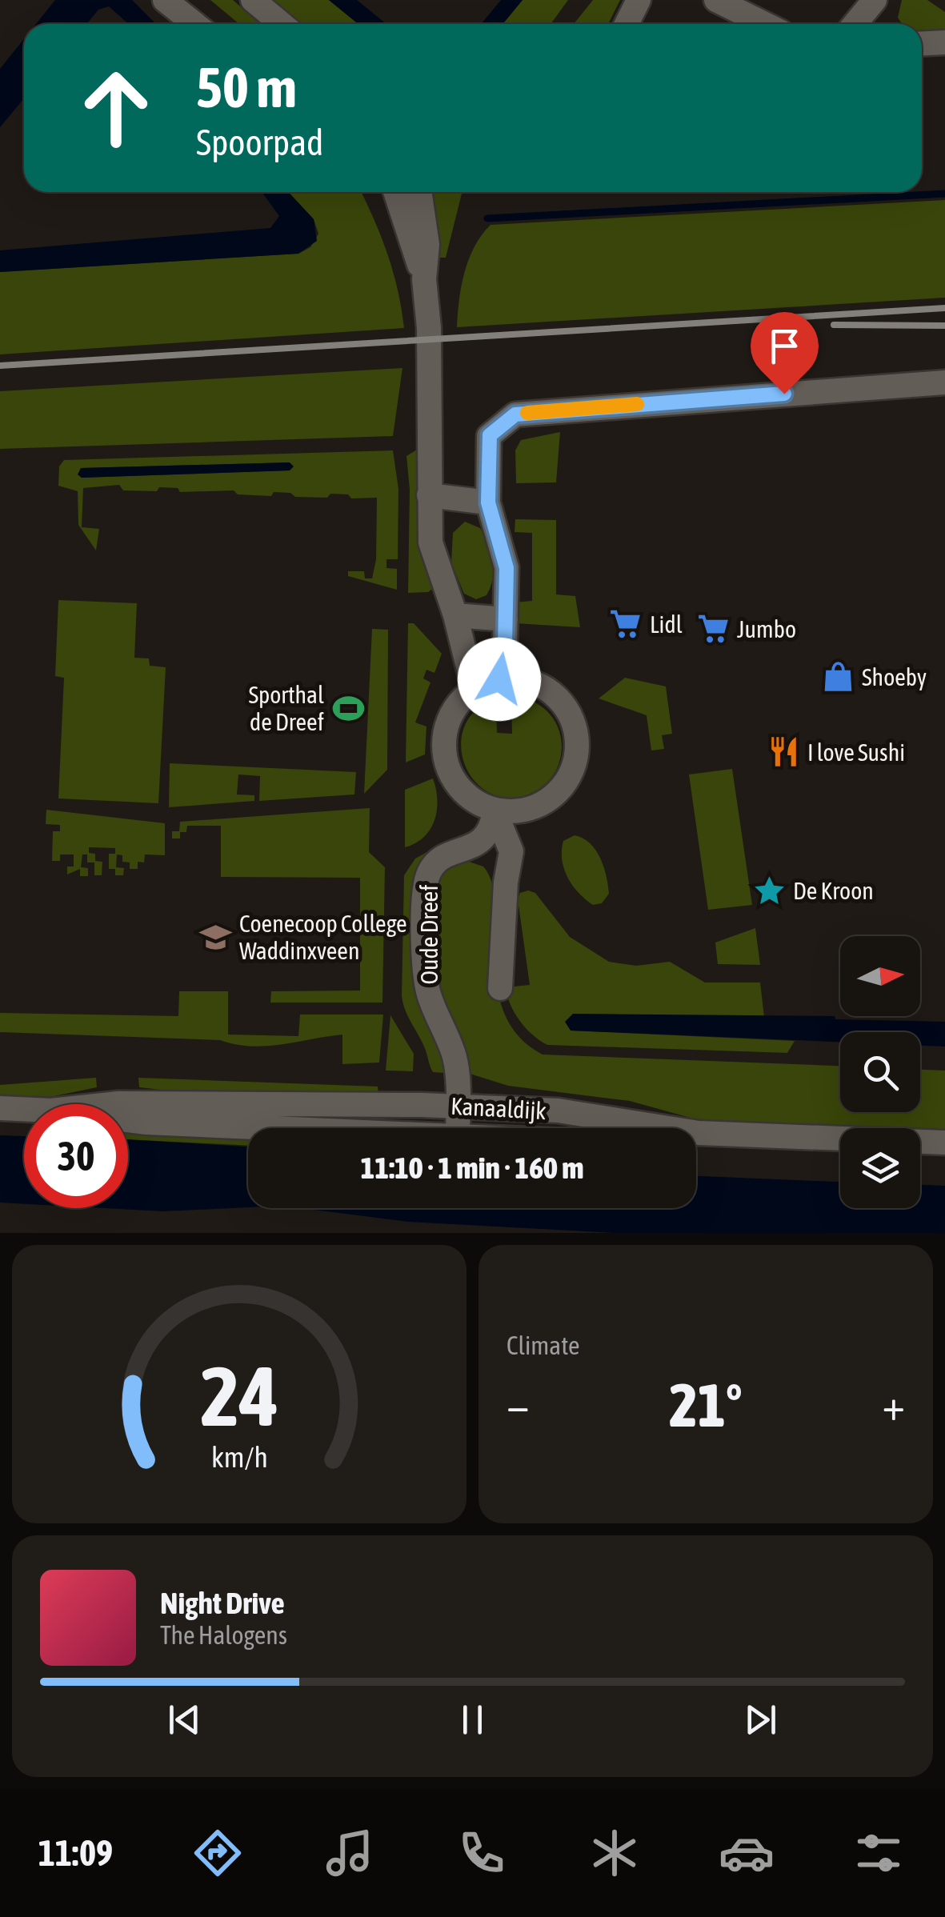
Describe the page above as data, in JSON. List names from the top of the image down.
{
  "streets": {
    "street": ["Oude Dreef", "Kanaaldijk"]
  },
  "crossings": [
    ["Oude Dreef", "Kanaaldijk"]
  ],
  "places": {
    "supermarket": ["Lidl", "Jumbo"],
    "shop": ["Shoeby"],
    "sports": ["Sporthal de Dreef"],
    "restaurant": ["I love Sushi"],
    "place": ["De Kroon"],
    "school or university": ["Coenecoop College Waddinxveen"]
  },
  "north": "right",
  "page": {
    "turn": ["50 m", "Spoorpad"],
    "limit": "30",
    "trip": "11:10 · 1 min · 160 m",
    "tile": "Climate",
    "heat": ["−", "21°", "+"],
    "song": ["Night Drive", "The Halogens"],
    "tabs": "11:09",
    "gauge": ["24", "km/h"]
  }
}
